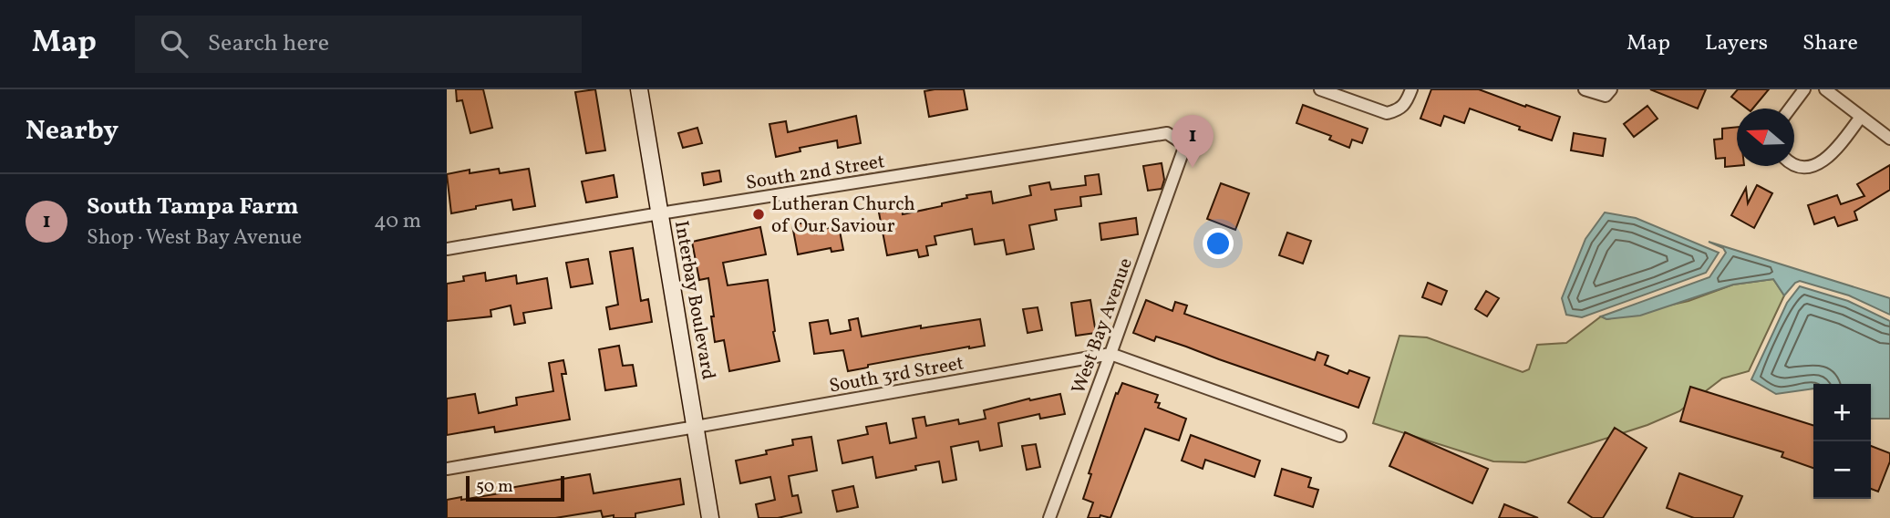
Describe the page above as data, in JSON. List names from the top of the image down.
{
  "streets": {
    "street": [
      "South 2nd Street",
      "Interbay Boulevard",
      "West Bay Avenue",
      "South 3rd Street"
    ]
  },
  "crossings": [
    ["South 2nd Street", "Interbay Boulevard"],
    ["South 2nd Street", "West Bay Avenue"],
    ["Interbay Boulevard", "South 3rd Street"],
    ["West Bay Avenue", "South 3rd Street"]
  ],
  "places": ["Lutheran Church of Our Saviour"],
  "scale_bar": "50 m",
  "north": "left",
  "page": {
    "header": "Map",
    "search": "Search here",
    "nav": ["Map", "Layers", "Share"],
    "heading": "Nearby",
    "pins": "1",
    "list": [
      {
        "mark": "1",
        "name": "South Tampa Farm",
        "note": "Shop · West Bay Avenue",
        "value": "40 m"
      }
    ],
    "map_buttons": ["+", "−"],
    "scale": "50 m"
  }
}
